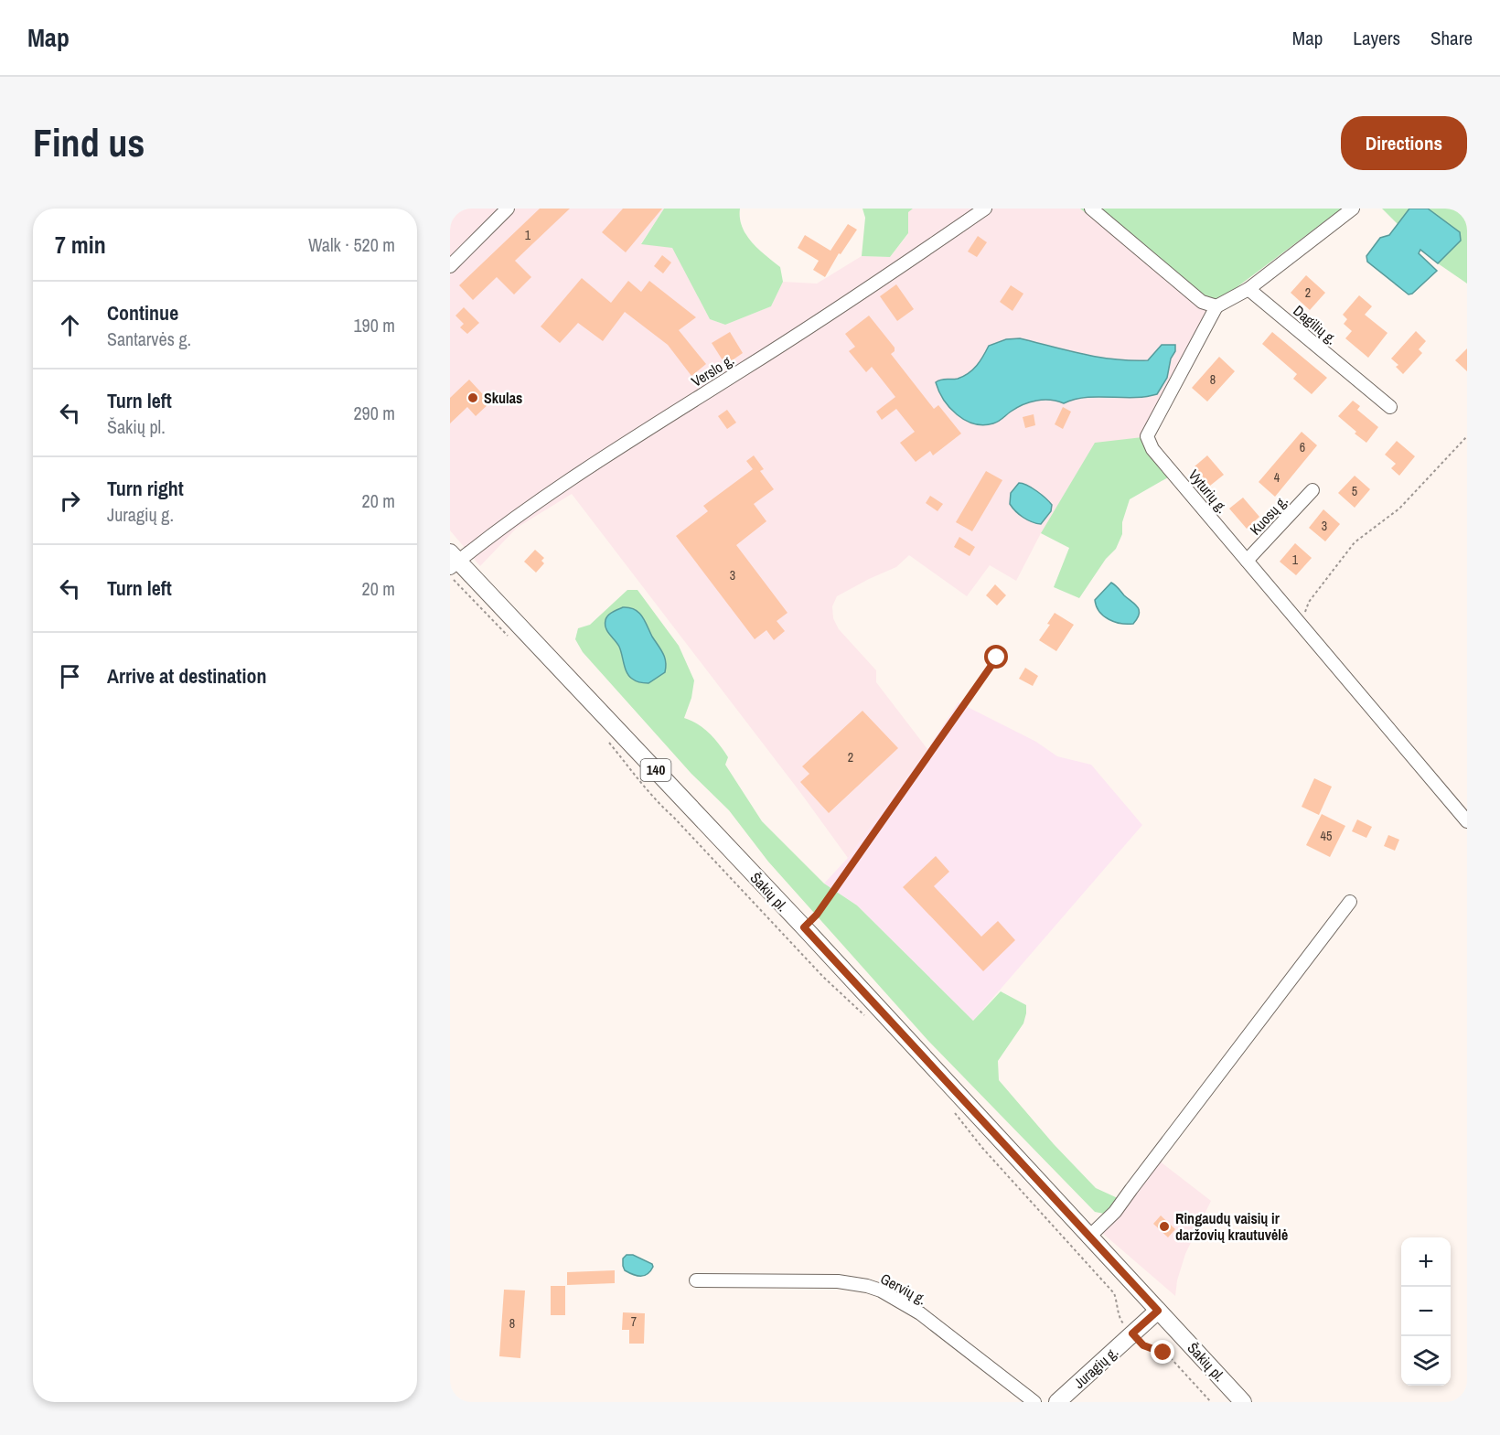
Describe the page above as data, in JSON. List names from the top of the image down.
{
  "streets": {
    "main road": ["140", "Šakių pl.", "Juragių g."],
    "street": [
      "Dagilių g.",
      "Verslo g.",
      "Vyturių g.",
      "Kuosų g.",
      "Gervių g."
    ]
  },
  "crossings": [
    ["Verslo g.", "Šakių pl."],
    ["Vyturių g.", "Kuosų g."],
    ["Šakių pl.", "Juragių g."]
  ],
  "places": ["Skulas", "Ringaudų vaisių ir daržovių krautuvėlė"],
  "house_numbers": [
    "1",
    "2",
    "8",
    "6",
    "4",
    "5",
    "3",
    "1",
    "3",
    "2",
    "45",
    "7",
    "8"
  ],
  "page": {
    "header": "Map",
    "nav": ["Map", "Layers", "Share"],
    "buttons": "Directions",
    "title": "Find us",
    "heading": ["7 min", "Walk · 520 m"],
    "list": [
      ["Continue", "Santarvės g.", "190 m"],
      ["Turn left", "Šakių pl.", "290 m"],
      ["Turn right", "Juragių g.", "20 m"],
      ["Turn left", "20 m"],
      "Arrive at destination"
    ],
    "map_buttons": ["+", "−"]
  }
}
